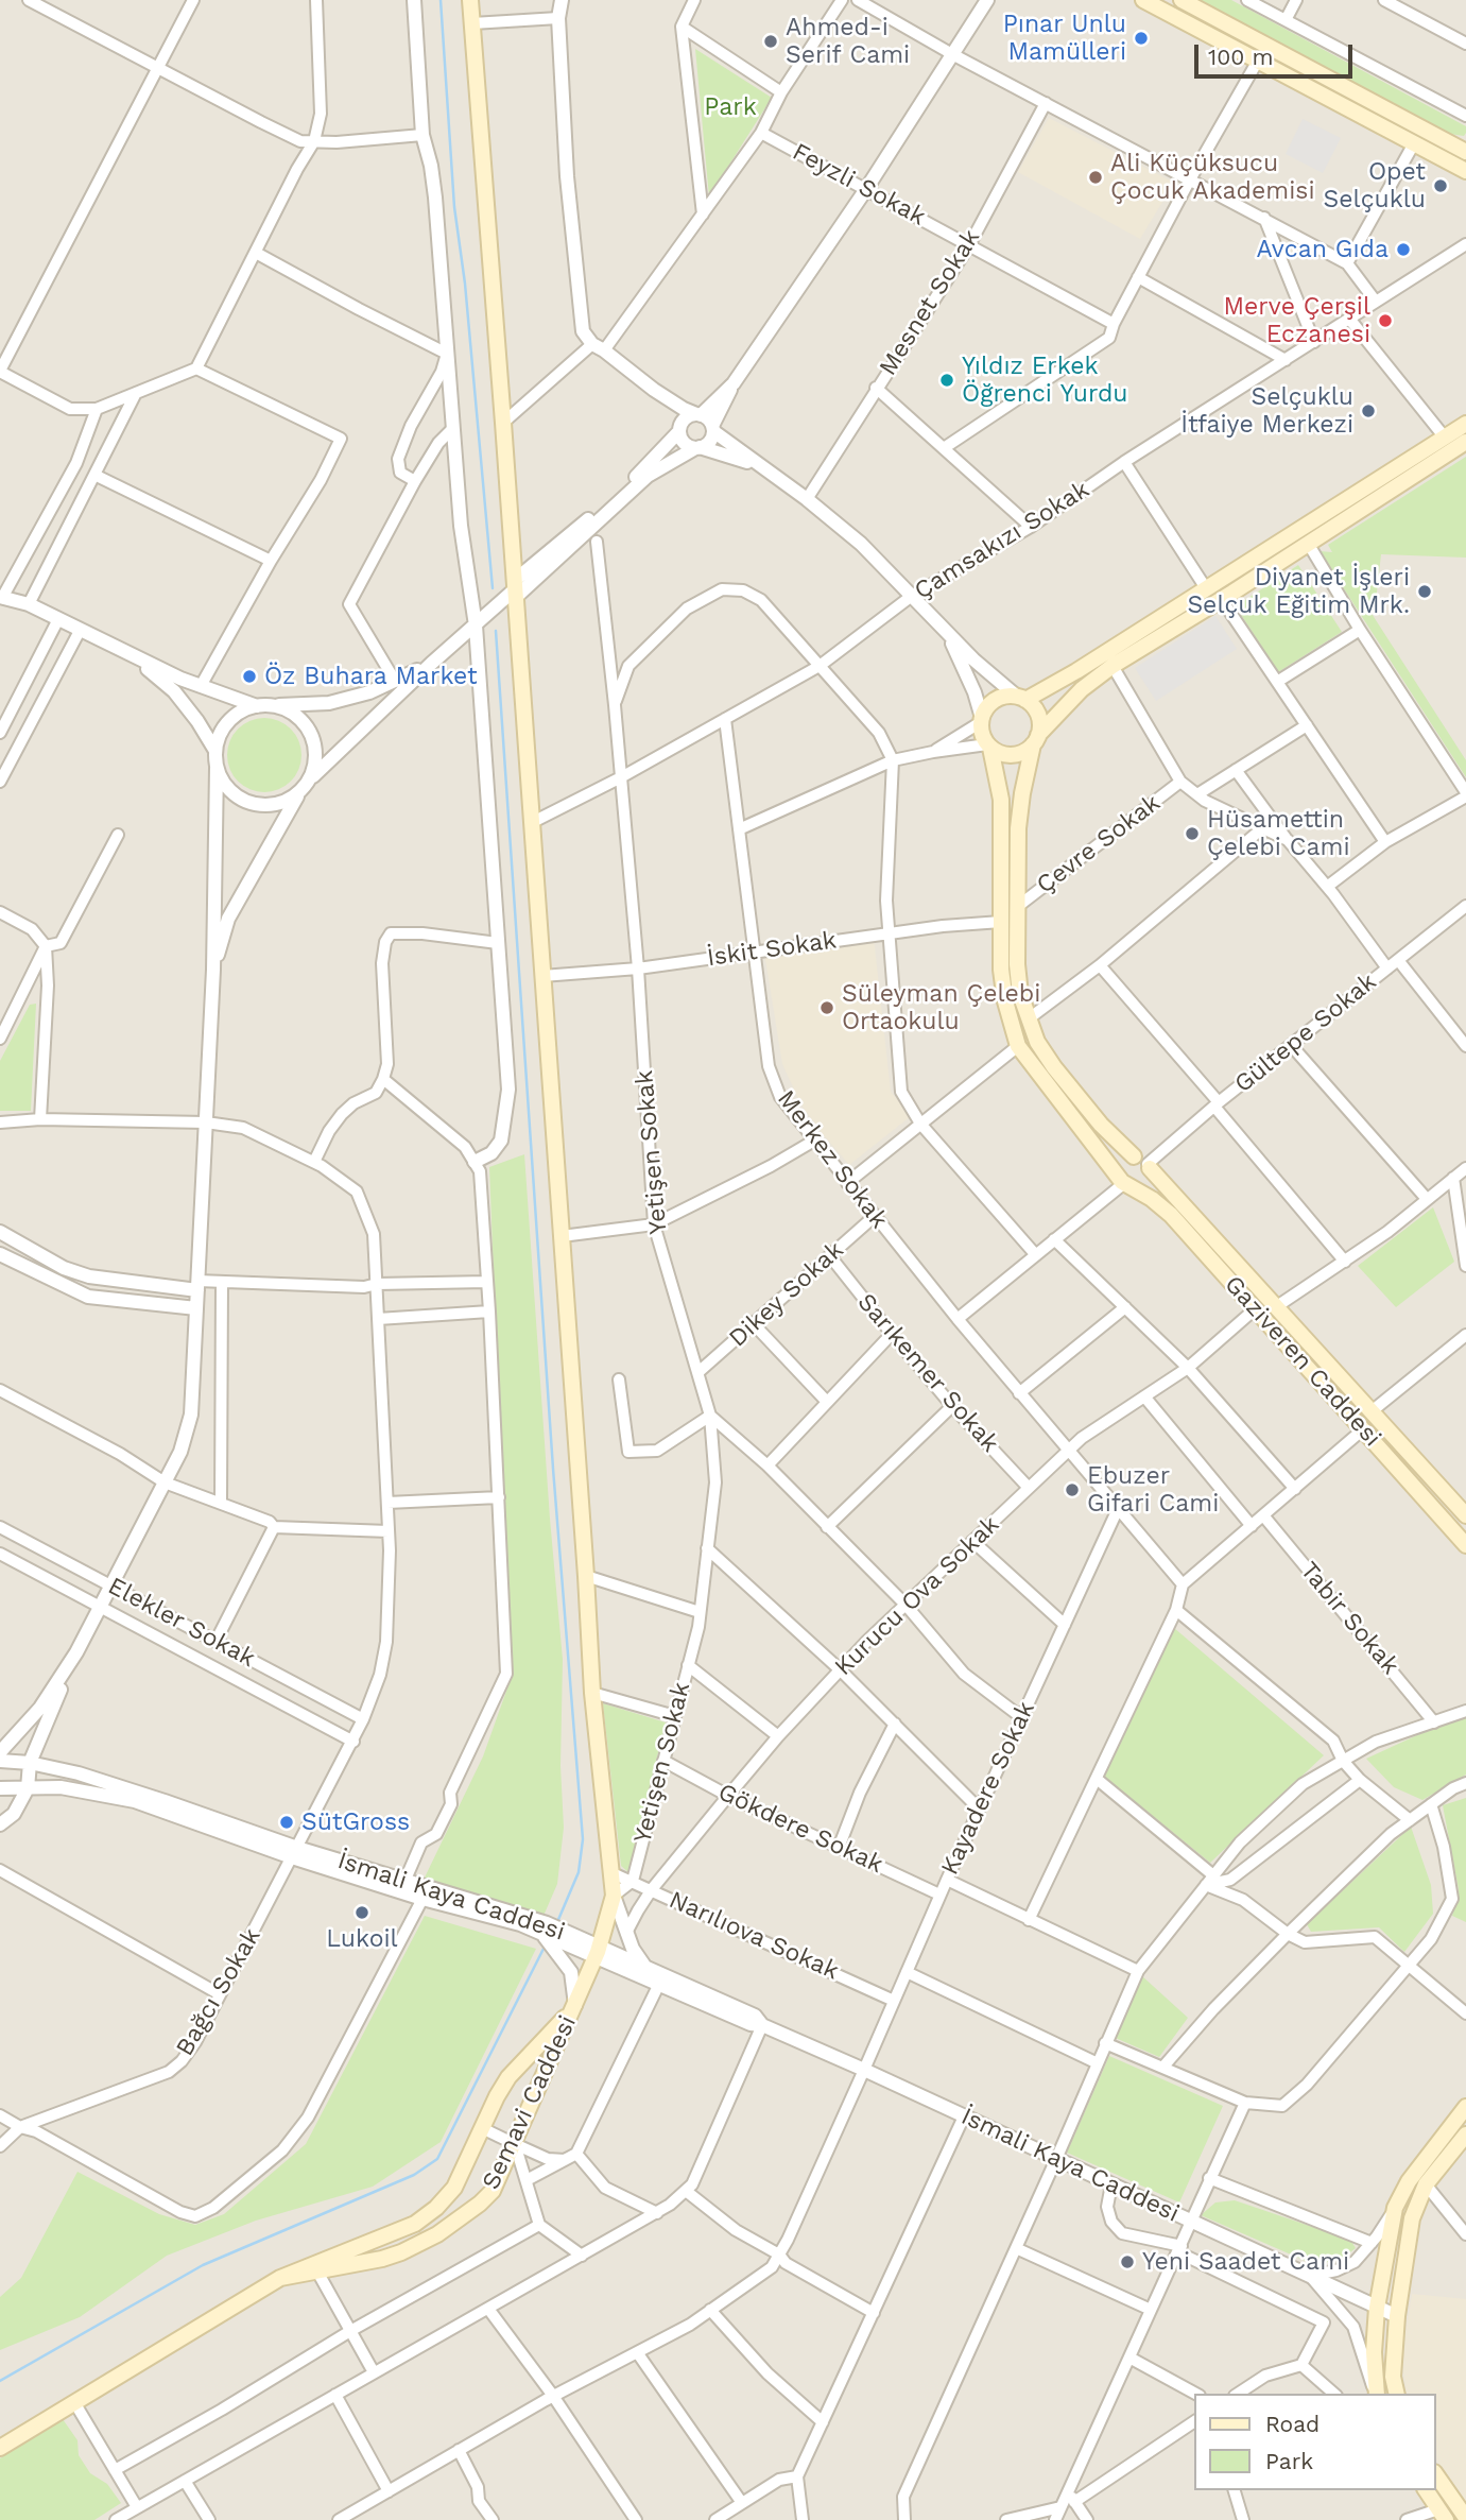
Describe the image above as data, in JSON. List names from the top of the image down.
{
  "streets": {
    "main road": ["Gaziveren Caddesi", "Semavi Caddesi"],
    "street": [
      "Feyzli Sokak",
      "Mesnet Sokak",
      "Çamsakızı Sokak",
      "Çevre Sokak",
      "İskit Sokak",
      "Gültepe Sokak",
      "Yetişen Sokak",
      "Merkez Sokak",
      "Dikey Sokak",
      "Sarıkemer Sokak",
      "Kurucu Ova Sokak",
      "Tabir Sokak",
      "Elekler Sokak",
      "Kayadere Sokak",
      "Gökdere Sokak",
      "İsmali Kaya Caddesi",
      "Narılıova Sokak",
      "Bağcı Sokak"
    ]
  },
  "crossings": [
    ["Feyzli Sokak", "Mesnet Sokak"],
    ["Çamsakızı Sokak", "Yetişen Sokak"],
    ["Çamsakızı Sokak", "Merkez Sokak"],
    ["Çamsakızı Sokak", "Semavi Caddesi"],
    ["Çevre Sokak", "Gaziveren Caddesi"],
    ["İskit Sokak", "Yetişen Sokak"],
    ["İskit Sokak", "Merkez Sokak"],
    ["İskit Sokak", "Gaziveren Caddesi"],
    ["İskit Sokak", "Semavi Caddesi"],
    ["Gültepe Sokak", "Gaziveren Caddesi"],
    ["Yetişen Sokak", "Dikey Sokak"],
    ["Yetişen Sokak", "Gökdere Sokak"],
    ["Yetişen Sokak", "Narılıova Sokak"],
    ["Merkez Sokak", "Dikey Sokak"],
    ["Merkez Sokak", "Kurucu Ova Sokak"],
    ["Merkez Sokak", "Kayadere Sokak"],
    ["Dikey Sokak", "Sarıkemer Sokak"],
    ["Gaziveren Caddesi", "Kurucu Ova Sokak"],
    ["Sarıkemer Sokak", "Kurucu Ova Sokak"],
    ["Kurucu Ova Sokak", "Gökdere Sokak"],
    ["Kurucu Ova Sokak", "Narılıova Sokak"],
    ["Elekler Sokak", "Bağcı Sokak"],
    ["Kayadere Sokak", "Gökdere Sokak"],
    ["Kayadere Sokak", "İsmali Kaya Caddesi"],
    ["Kayadere Sokak", "Narılıova Sokak"],
    ["İsmali Kaya Caddesi", "Bağcı Sokak"],
    ["İsmali Kaya Caddesi", "Semavi Caddesi"],
    ["Narılıova Sokak", "Semavi Caddesi"]
  ],
  "parks": ["Park"],
  "places": [
    "Pınar Unlu Mamülleri",
    "Ahmed-i Serif Cami",
    "Ali Küçüksucu Çocuk Akademisi",
    "Opet Selçuklu",
    "Avcan Gıda",
    "Merve Çerşil Eczanesi",
    "Yıldız Erkek Öğrenci Yurdu",
    "Selçuklu İtfaiye Merkezi",
    "Diyanet İşleri Selçuk Eğitim Mrk.",
    "Öz Buhara Market",
    "Hüsamettin Çelebi Cami",
    "Süleyman Çelebi Ortaokulu",
    "Ebuzer Gifari Cami",
    "SütGross",
    "Lukoil",
    "Yeni Saadet Cami"
  ],
  "legend": ["Road", "Park"],
  "scale_bar": "100 m"
}
